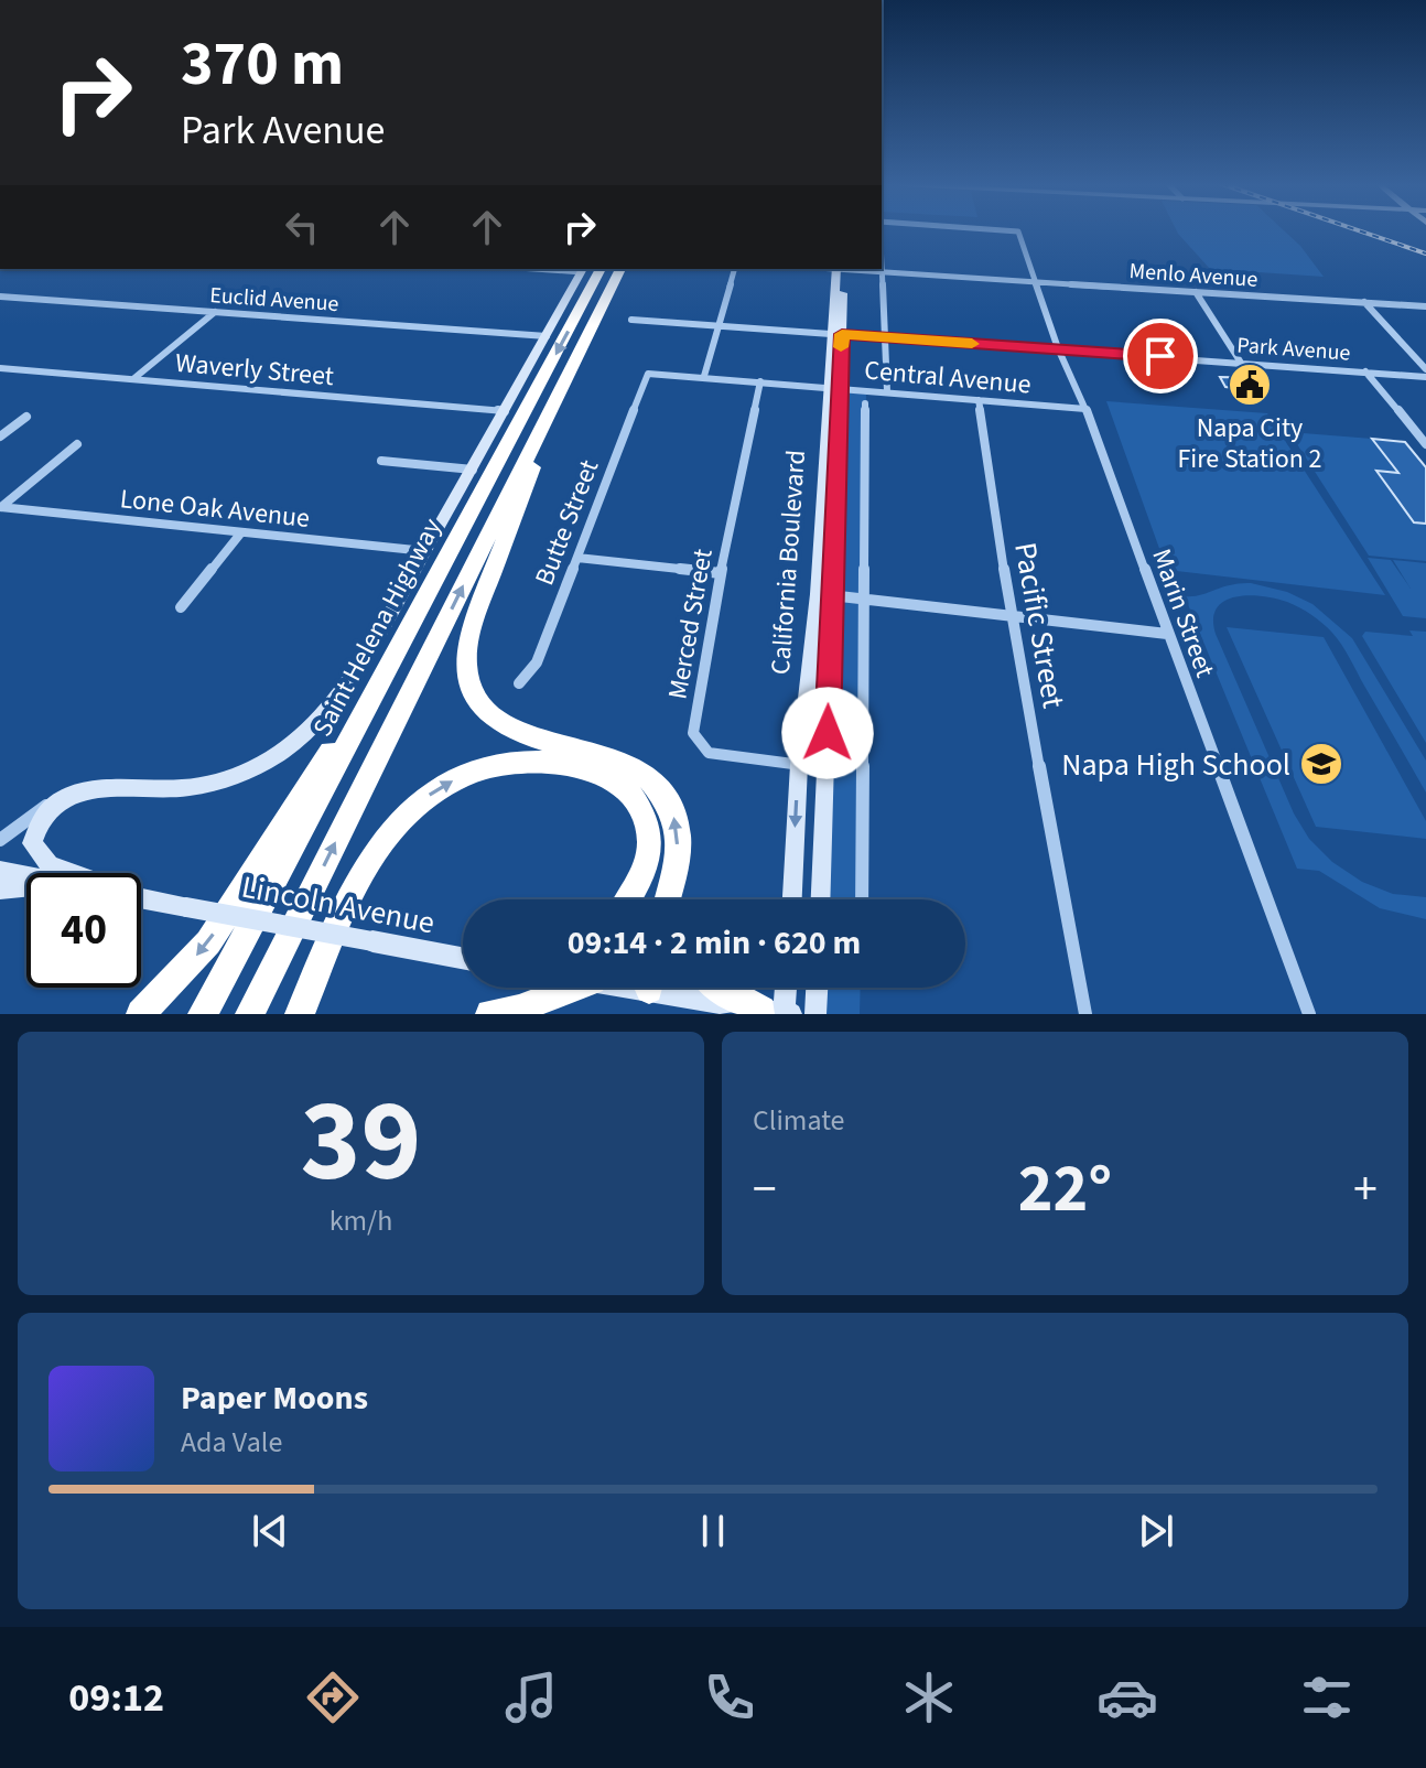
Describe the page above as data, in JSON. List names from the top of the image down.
{
  "streets": {
    "highway": ["Saint Helena Highway"],
    "street": [
      "Menlo Avenue",
      "Euclid Avenue",
      "Park Avenue",
      "Waverly Street",
      "Central Avenue",
      "Lone Oak Avenue",
      "Butte Street",
      "California Boulevard",
      "Marin Street",
      "Merced Street",
      "Pacific Street",
      "Lincoln Avenue"
    ]
  },
  "crossings": [
    ["Menlo Avenue", "Marin Street"],
    ["Park Avenue", "California Boulevard"],
    ["Park Avenue", "Marin Street"],
    ["Central Avenue", "Butte Street"],
    ["Central Avenue", "California Boulevard"],
    ["Central Avenue", "Marin Street"],
    ["Central Avenue", "Merced Street"],
    ["Central Avenue", "Pacific Street"],
    ["California Boulevard", "Merced Street"]
  ],
  "places": {
    "public building": ["Napa City Fire Station 2"],
    "school or university": ["Napa High School"]
  },
  "page": {
    "turn": ["370 m", "Park Avenue"],
    "limit": "40",
    "trip": "09:14 · 2 min · 620 m",
    "tile": [
      ["39", "km/h"],
      "Climate"
    ],
    "heat": ["−", "22°", "+"],
    "song": ["Paper Moons", "Ada Vale"],
    "tabs": "09:12"
  }
}
